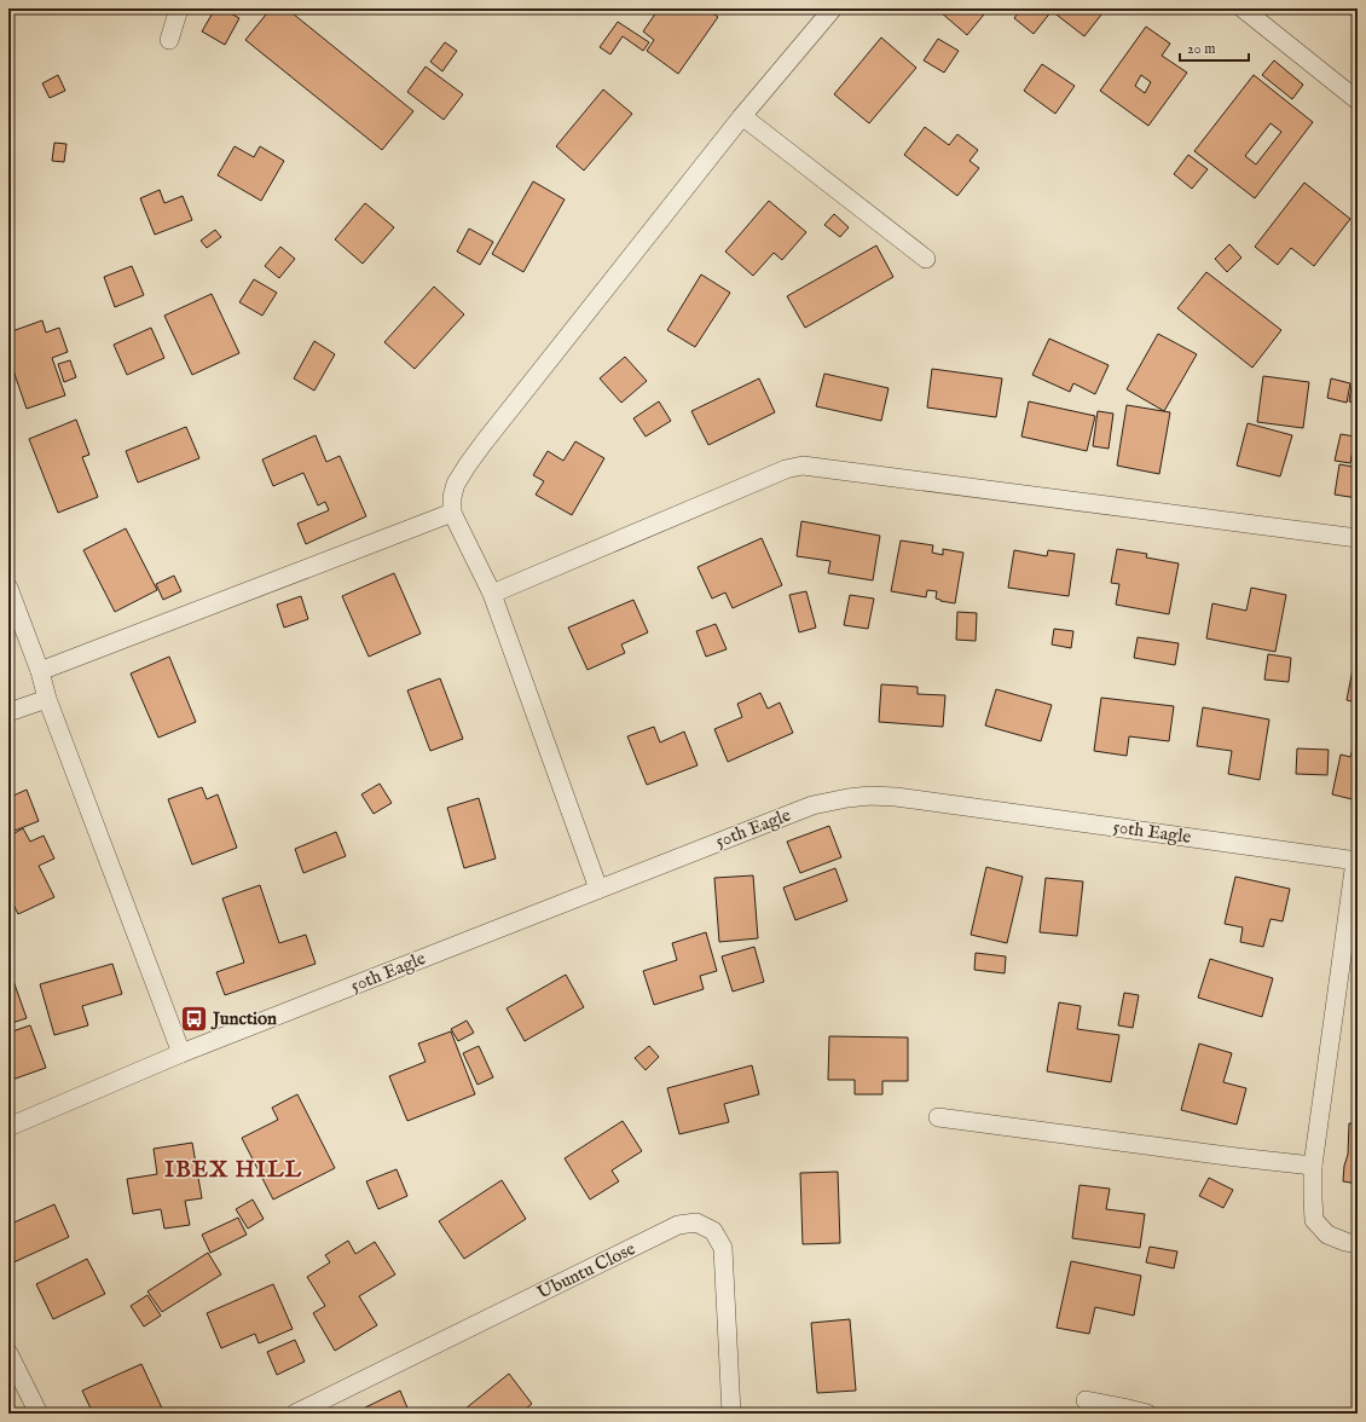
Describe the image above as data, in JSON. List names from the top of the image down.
{
  "streets": {
    "street": ["50th Eagle", "Ubuntu Close"]
  },
  "districts": ["IBEX HILL"],
  "places": {
    "bus stop": ["Junction"]
  },
  "scale_bar": "20 m"
}
